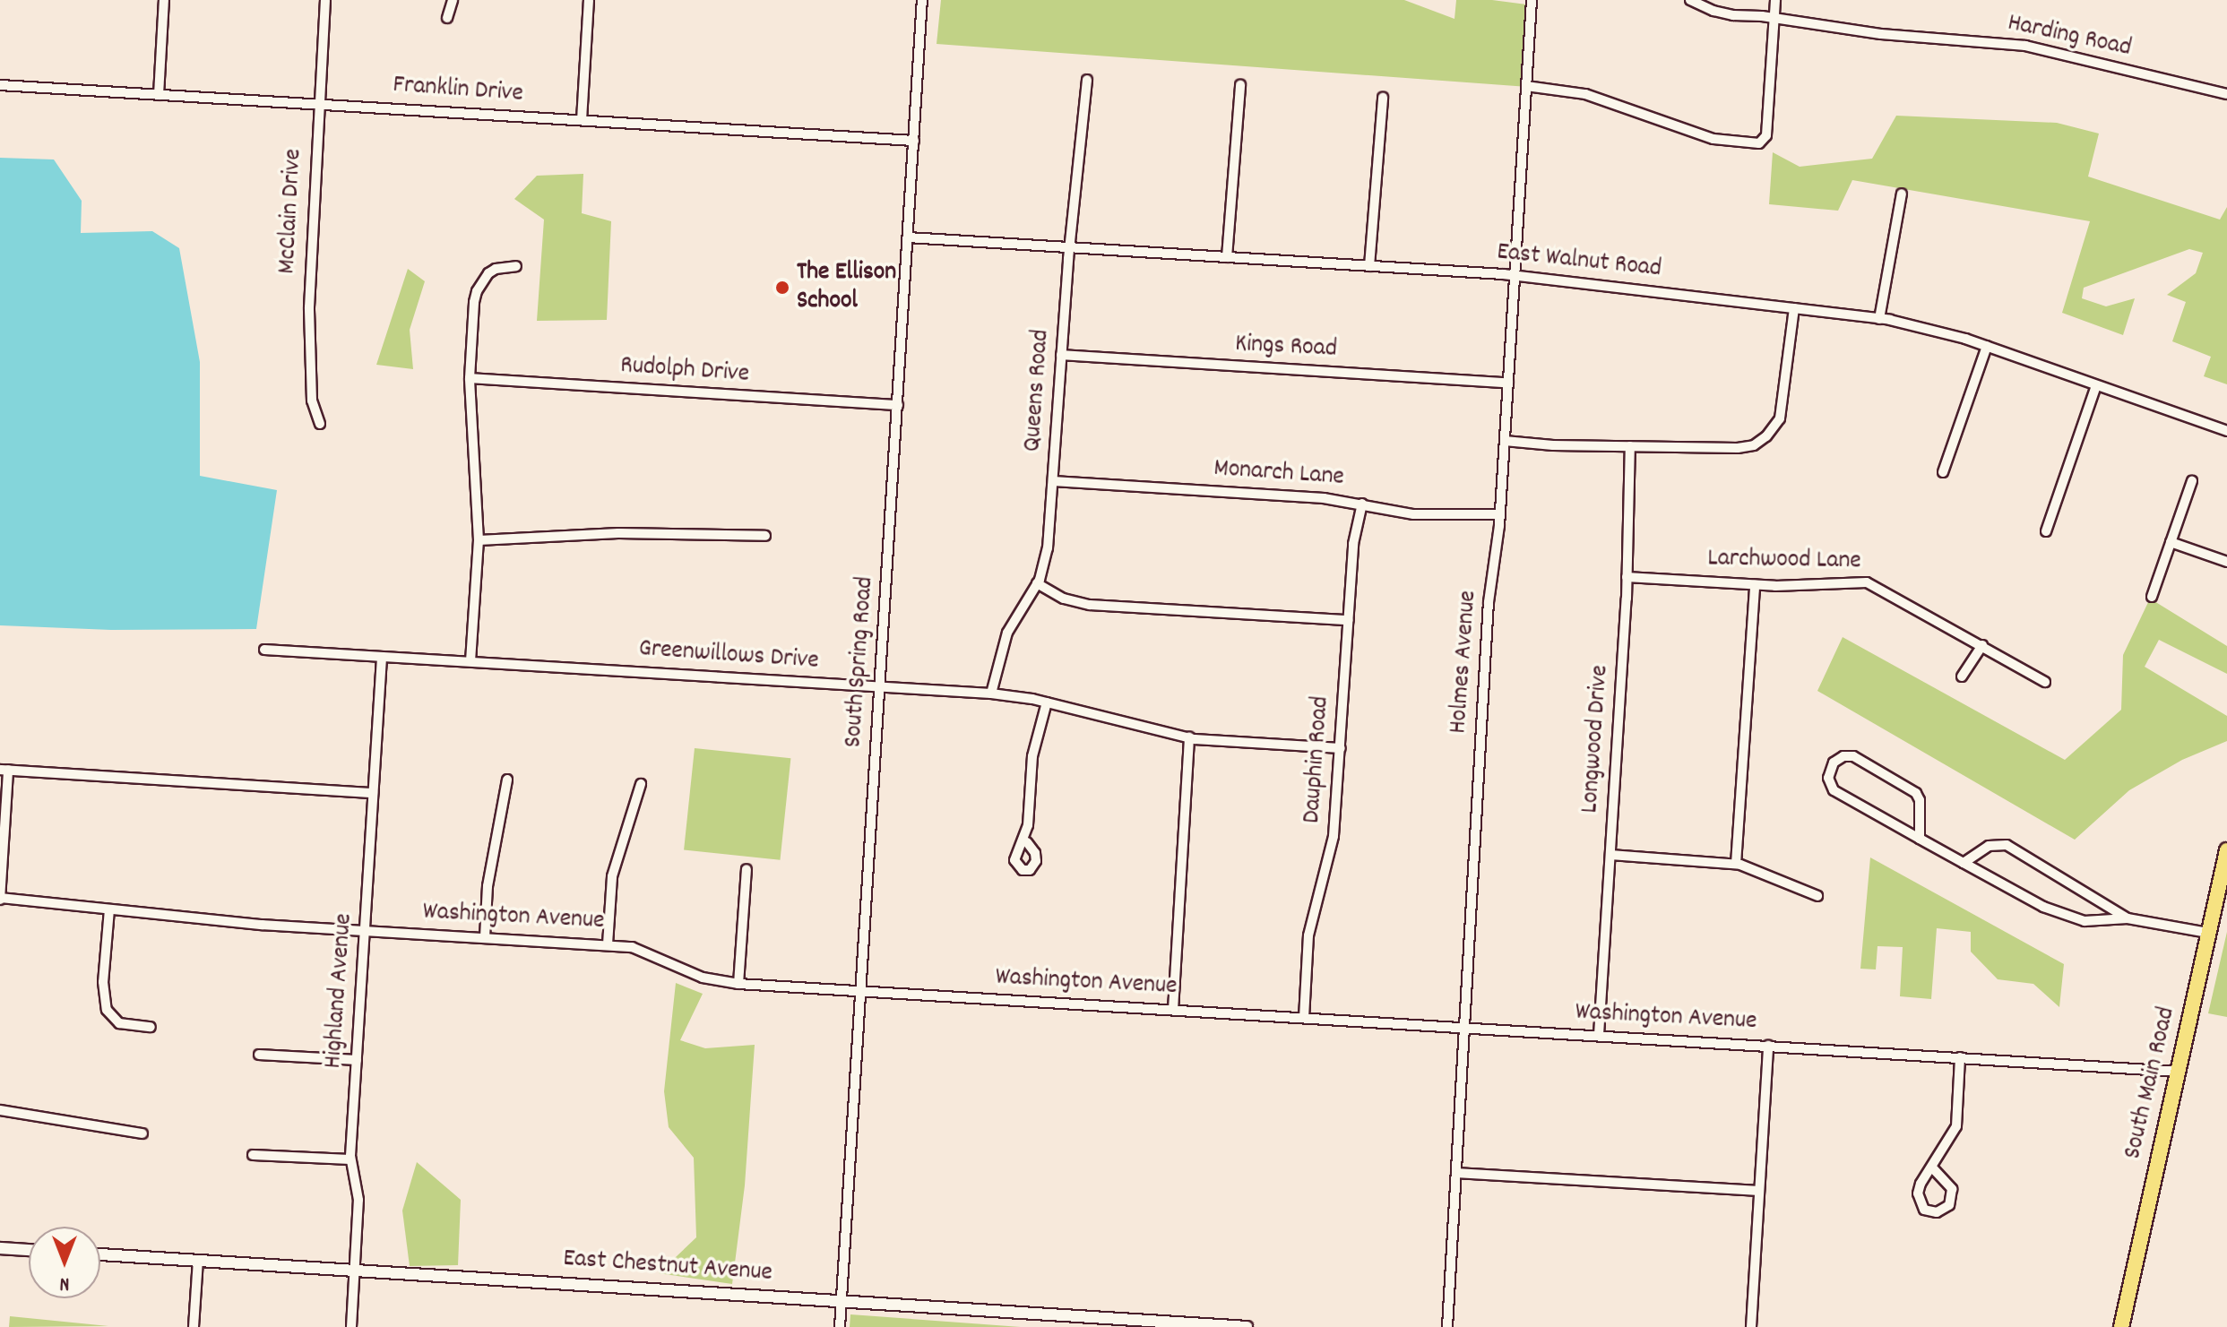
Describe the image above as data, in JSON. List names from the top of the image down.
{
  "streets": {
    "main road": ["South Main Road"],
    "street": [
      "Harding Road",
      "Franklin Drive",
      "McClain Drive",
      "East Walnut Road",
      "Kings Road",
      "Rudolph Drive",
      "Queens Road",
      "Monarch Lane",
      "Larchwood Lane",
      "Greenwillows Drive",
      "South Spring Road",
      "Holmes Avenue",
      "Longwood Drive",
      "Dauphin Road",
      "Washington Avenue",
      "Highland Avenue",
      "East Chestnut Avenue"
    ]
  },
  "crossings": [
    ["Franklin Drive", "McClain Drive"],
    ["Franklin Drive", "South Spring Road"],
    ["East Walnut Road", "Queens Road"],
    ["East Walnut Road", "South Spring Road"],
    ["East Walnut Road", "Holmes Avenue"],
    ["Kings Road", "Queens Road"],
    ["Kings Road", "Holmes Avenue"],
    ["Rudolph Drive", "South Spring Road"],
    ["Queens Road", "Monarch Lane"],
    ["Queens Road", "Greenwillows Drive"],
    ["Monarch Lane", "Holmes Avenue"],
    ["Monarch Lane", "Dauphin Road"],
    ["Larchwood Lane", "Longwood Drive"],
    ["Greenwillows Drive", "South Spring Road"],
    ["Greenwillows Drive", "Dauphin Road"],
    ["Greenwillows Drive", "Highland Avenue"],
    ["South Spring Road", "Washington Avenue"],
    ["South Spring Road", "East Chestnut Avenue"],
    ["Holmes Avenue", "Washington Avenue"],
    ["Longwood Drive", "Washington Avenue"],
    ["Dauphin Road", "Washington Avenue"],
    ["Washington Avenue", "Highland Avenue"],
    ["Washington Avenue", "South Main Road"],
    ["Highland Avenue", "East Chestnut Avenue"]
  ],
  "places": ["The Ellison School"],
  "north": "bottom"
}
